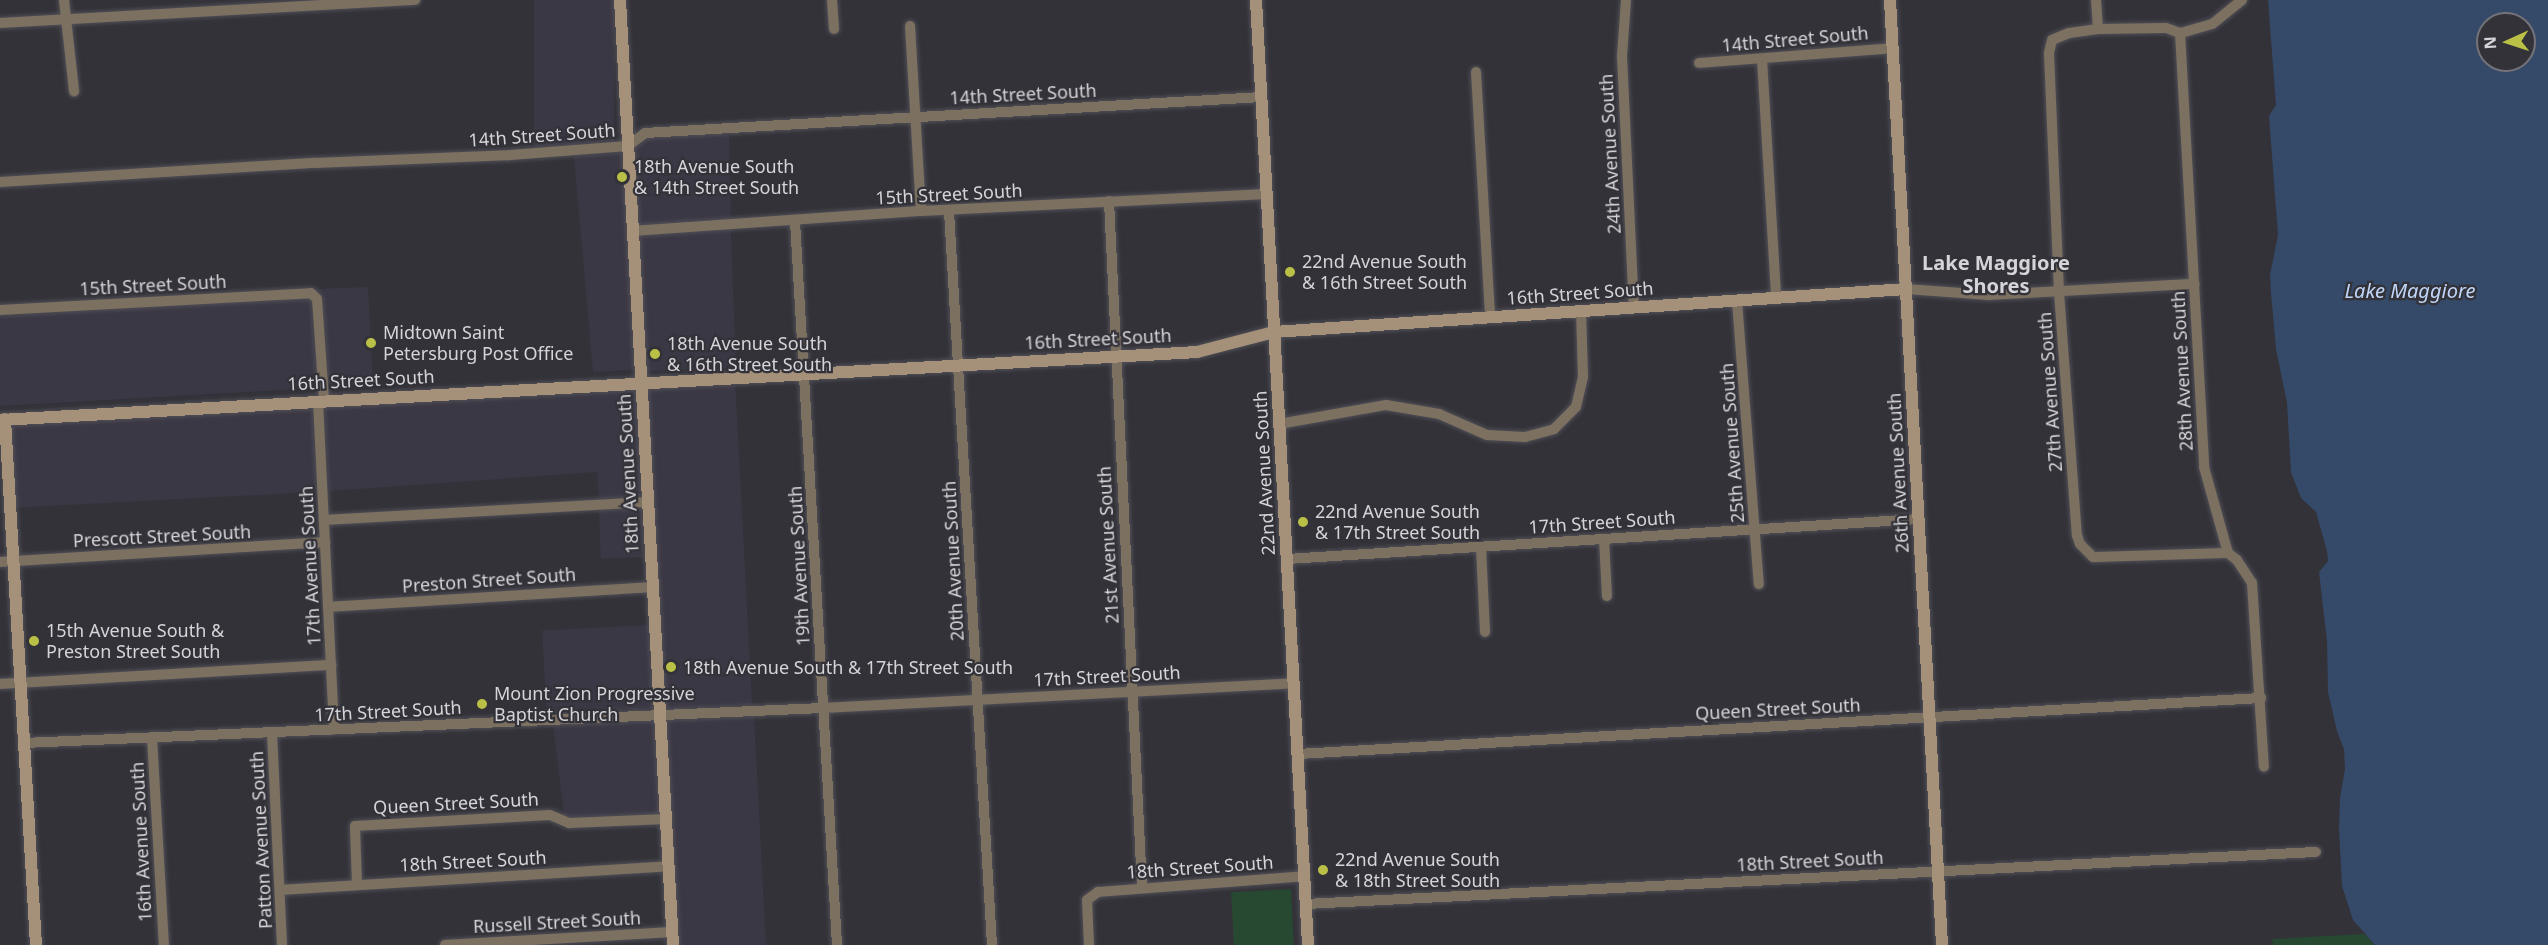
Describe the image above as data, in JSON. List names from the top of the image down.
{
  "streets": {
    "street": [
      "14th Street South",
      "24th Avenue South",
      "15th Street South",
      "16th Street South",
      "28th Avenue South",
      "27th Avenue South",
      "25th Avenue South",
      "22nd Avenue South",
      "26th Avenue South",
      "18th Avenue South",
      "17th Street South",
      "Prescott Street South",
      "21st Avenue South",
      "20th Avenue South",
      "17th Avenue South",
      "19th Avenue South",
      "Preston Street South",
      "Queen Street South",
      "Patton Avenue South",
      "16th Avenue South",
      "18th Street South",
      "Russell Street South"
    ]
  },
  "crossings": [
    ["14th Street South", "22nd Avenue South"],
    ["14th Street South", "26th Avenue South"],
    ["14th Street South", "18th Avenue South"],
    ["24th Avenue South", "16th Street South"],
    ["15th Street South", "22nd Avenue South"],
    ["15th Street South", "18th Avenue South"],
    ["15th Street South", "21st Avenue South"],
    ["15th Street South", "20th Avenue South"],
    ["15th Street South", "17th Avenue South"],
    ["15th Street South", "19th Avenue South"],
    ["16th Street South", "28th Avenue South"],
    ["16th Street South", "27th Avenue South"],
    ["16th Street South", "25th Avenue South"],
    ["16th Street South", "22nd Avenue South"],
    ["16th Street South", "26th Avenue South"],
    ["16th Street South", "18th Avenue South"],
    ["16th Street South", "21st Avenue South"],
    ["16th Street South", "20th Avenue South"],
    ["16th Street South", "17th Avenue South"],
    ["16th Street South", "19th Avenue South"],
    ["28th Avenue South", "27th Avenue South"],
    ["28th Avenue South", "Queen Street South"],
    ["25th Avenue South", "17th Street South"],
    ["22nd Avenue South", "17th Street South"],
    ["22nd Avenue South", "Queen Street South"],
    ["22nd Avenue South", "18th Street South"],
    ["26th Avenue South", "17th Street South"],
    ["26th Avenue South", "Queen Street South"],
    ["26th Avenue South", "18th Street South"],
    ["18th Avenue South", "17th Street South"],
    ["18th Avenue South", "Preston Street South"],
    ["18th Avenue South", "Queen Street South"],
    ["18th Avenue South", "18th Street South"],
    ["18th Avenue South", "Russell Street South"],
    ["17th Street South", "21st Avenue South"],
    ["17th Street South", "20th Avenue South"],
    ["17th Street South", "17th Avenue South"],
    ["17th Street South", "19th Avenue South"],
    ["17th Street South", "Patton Avenue South"],
    ["17th Street South", "16th Avenue South"],
    ["Prescott Street South", "17th Avenue South"],
    ["21st Avenue South", "18th Street South"],
    ["17th Avenue South", "Preston Street South"],
    ["Queen Street South", "18th Street South"],
    ["Patton Avenue South", "18th Street South"]
  ],
  "districts": ["Lake Maggiore Shores"],
  "water": ["Lake Maggiore"],
  "places": [
    "18th Avenue South & 14th Street South",
    "22nd Avenue South & 16th Street South",
    "Midtown Saint Petersburg Post Office",
    "18th Avenue South & 16th Street South",
    "22nd Avenue South & 17th Street South",
    "15th Avenue South & Preston Street South",
    "18th Avenue South & 17th Street South",
    "Mount Zion Progressive Baptist Church",
    "22nd Avenue South & 18th Street South"
  ],
  "north": "left"
}
